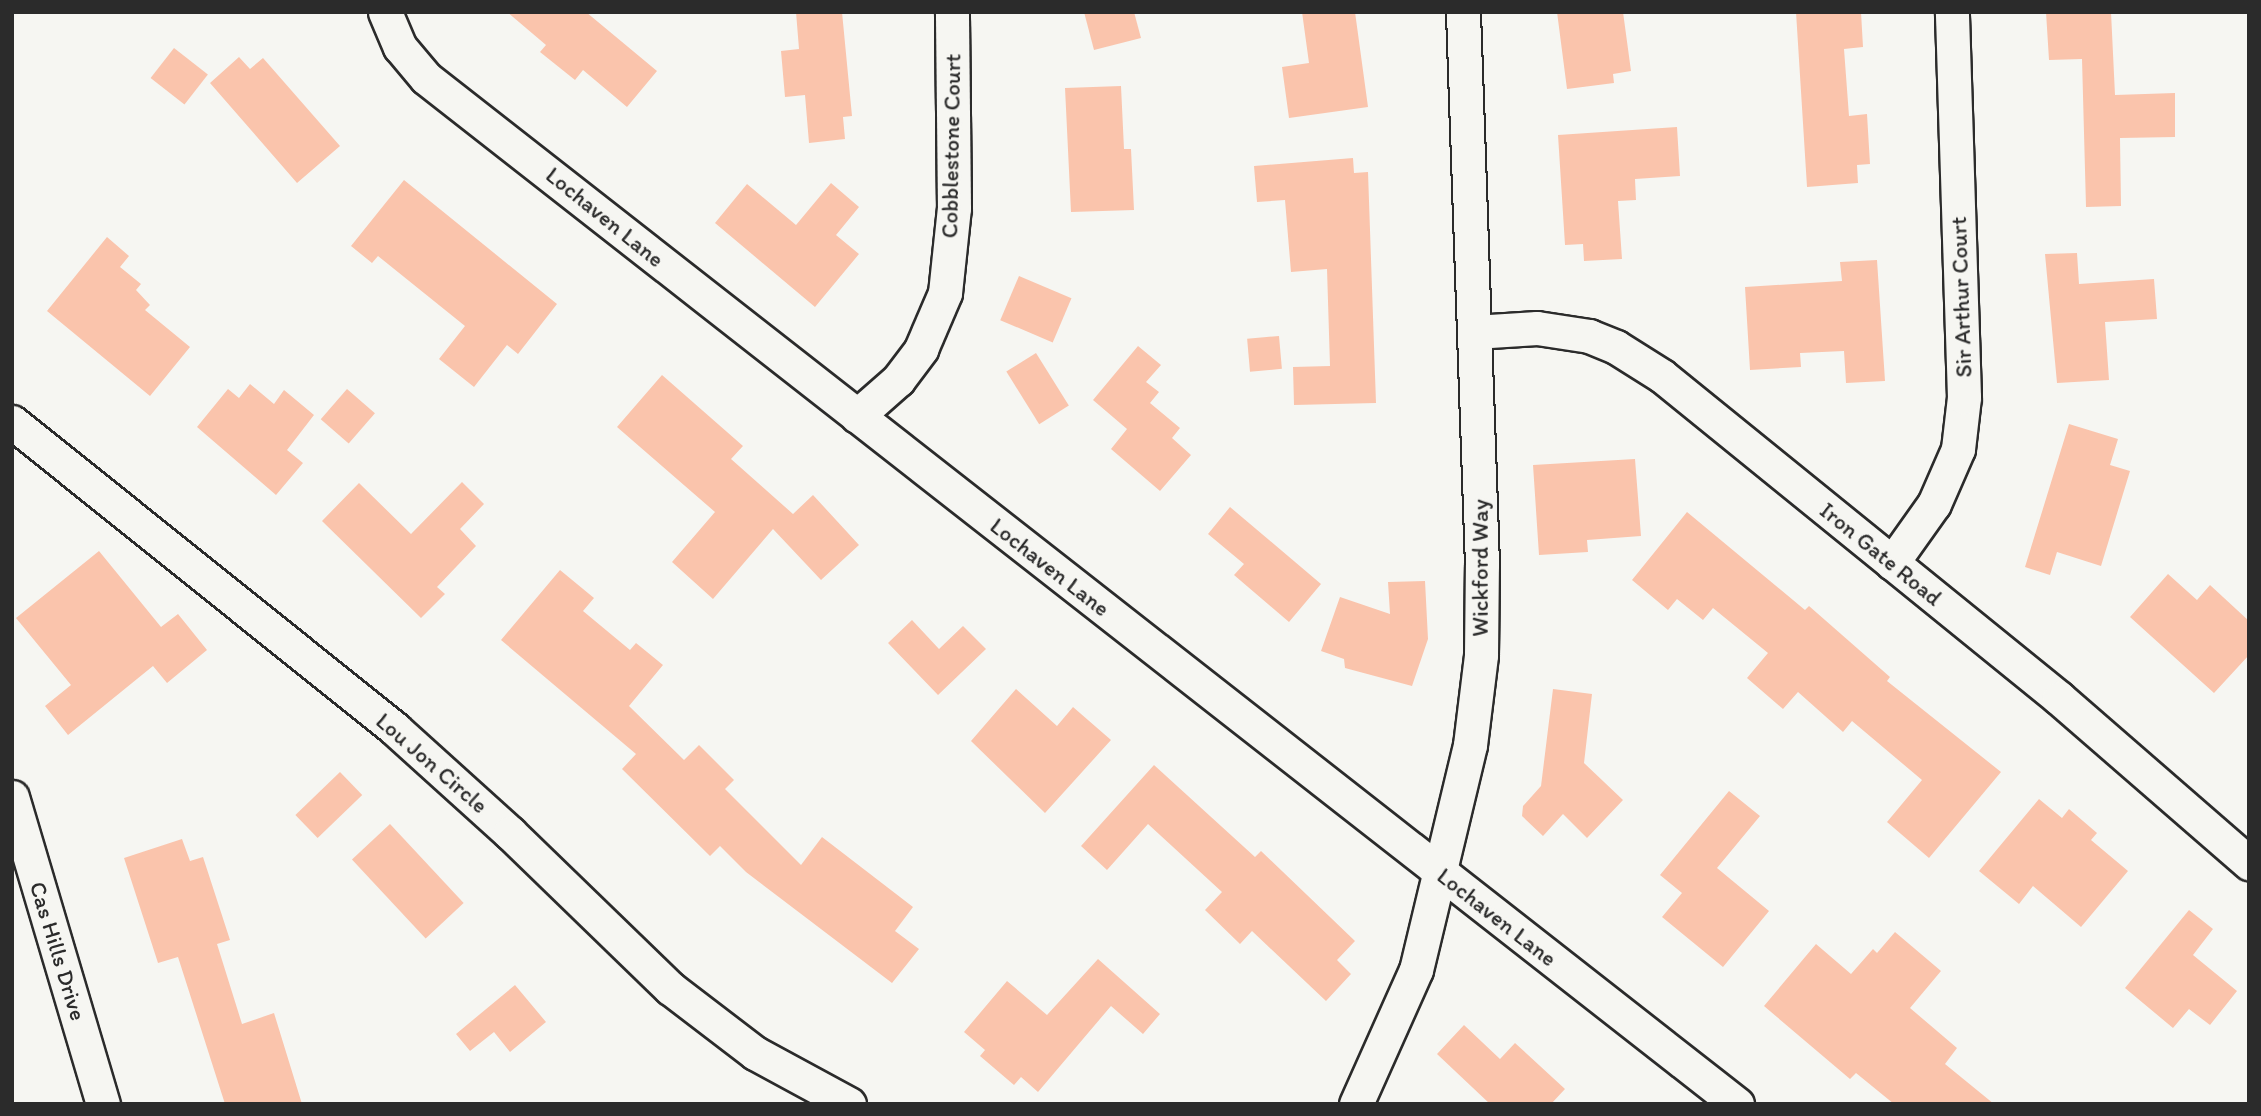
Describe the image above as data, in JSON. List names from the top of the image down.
{
  "streets": {
    "street": [
      "Cobblestone Court",
      "Lochaven Lane",
      "Sir Arthur Court",
      "Iron Gate Road",
      "Wickford Way",
      "Lou Jon Circle",
      "Cas Hills Drive"
    ]
  },
  "crossings": [
    ["Cobblestone Court", "Lochaven Lane"],
    ["Lochaven Lane", "Wickford Way"],
    ["Sir Arthur Court", "Iron Gate Road"],
    ["Iron Gate Road", "Wickford Way"]
  ]
}
